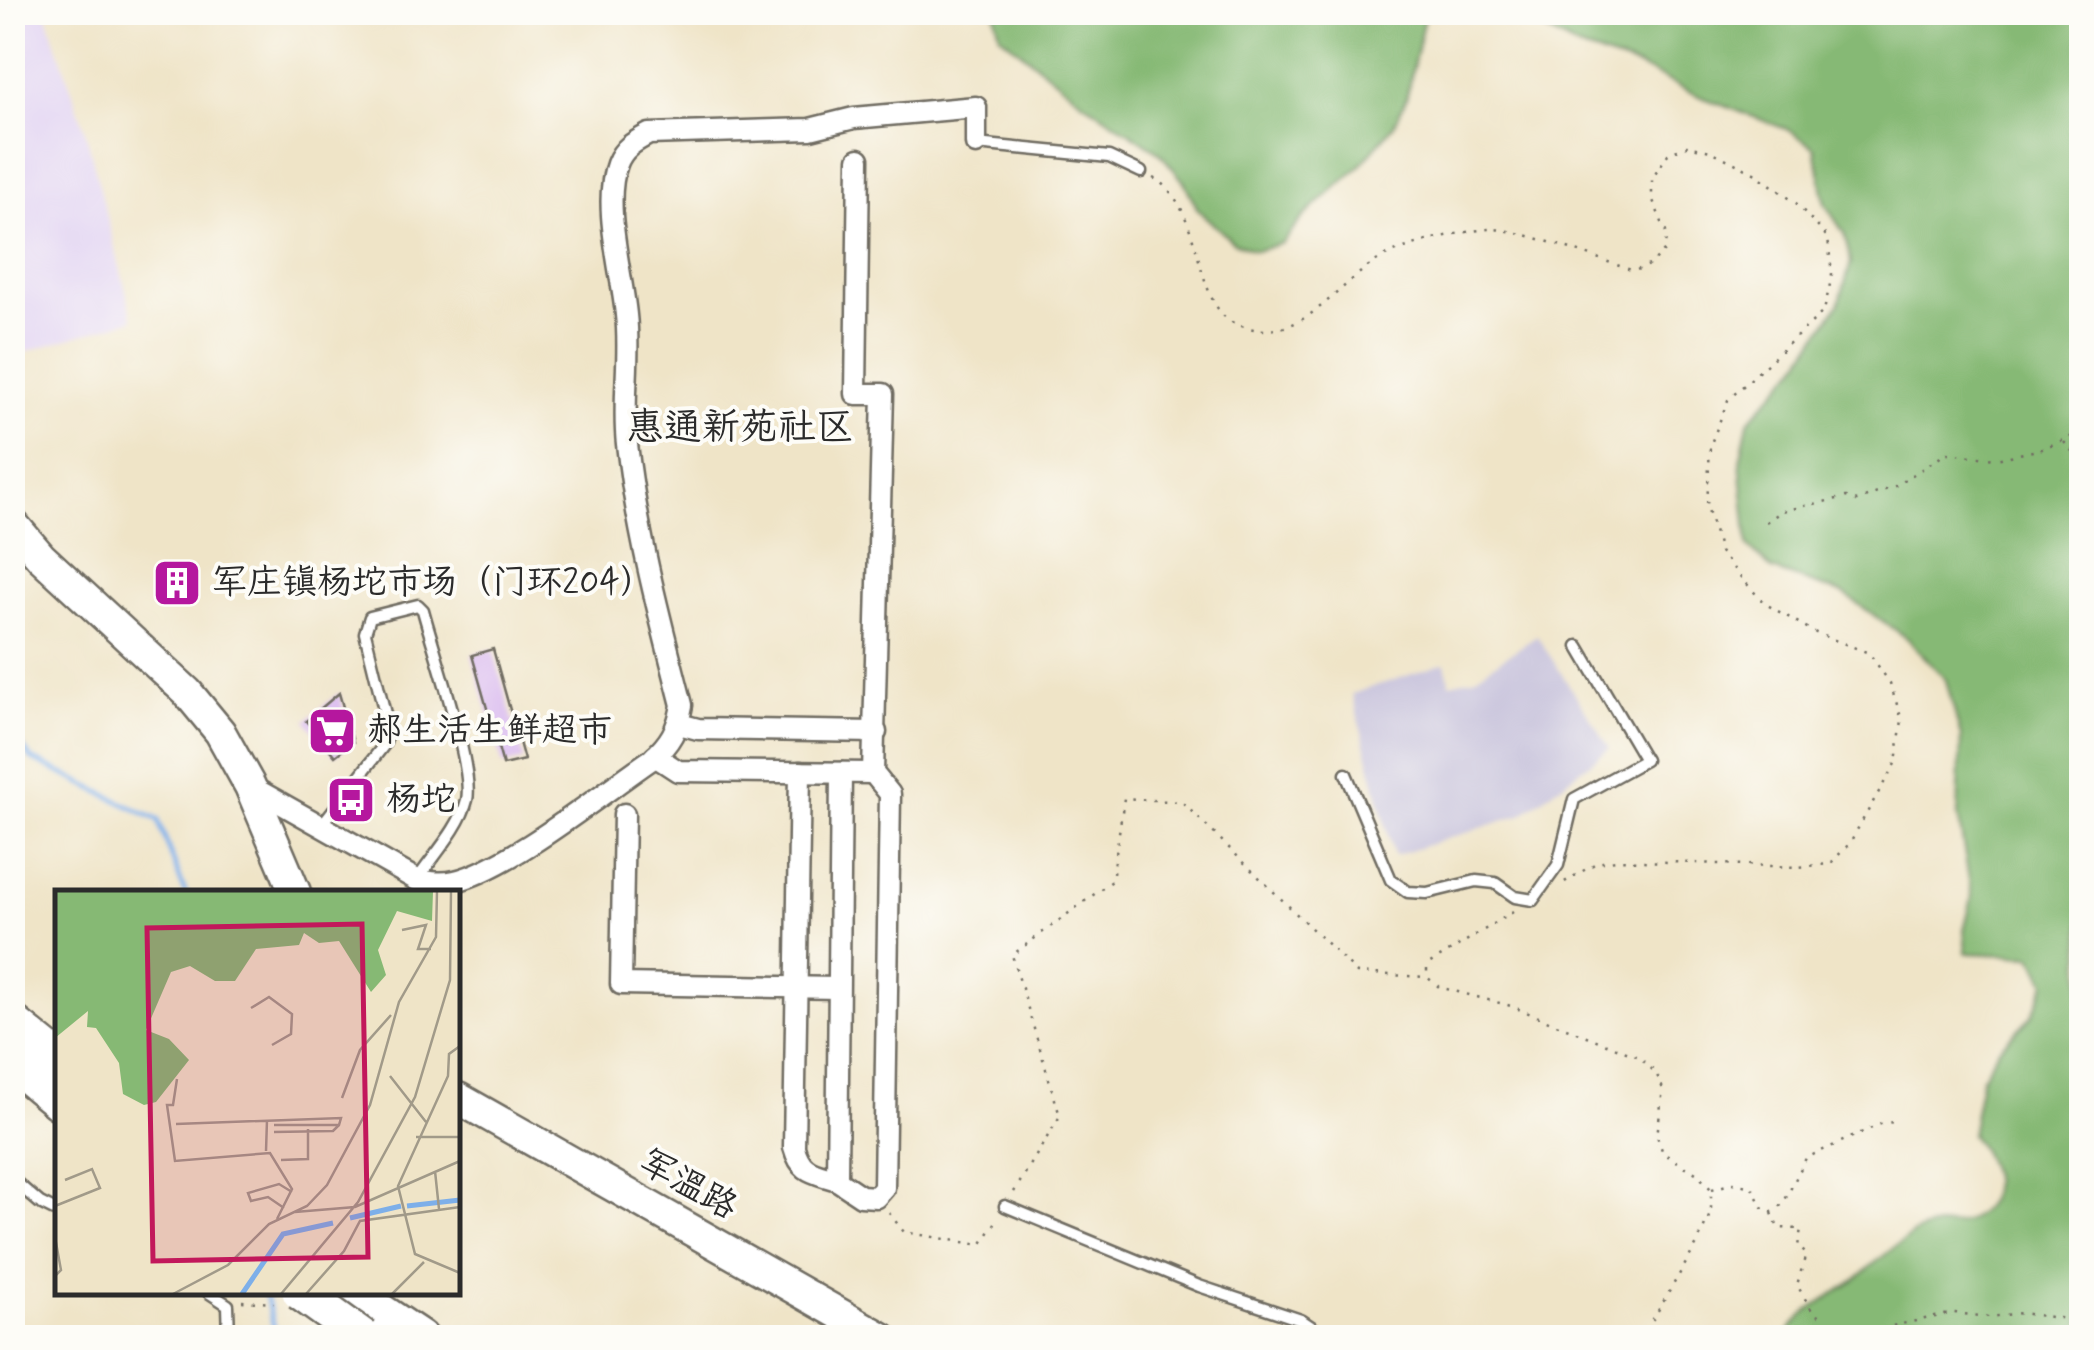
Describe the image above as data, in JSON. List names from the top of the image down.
{
  "streets": {
    "main road": ["军温路"]
  },
  "districts": ["惠通新苑社区"],
  "places": {
    "building": ["军庄镇杨坨市场（门环204）"],
    "supermarket": ["郝生活生鲜超市"],
    "bus stop": ["杨坨"]
  }
}
